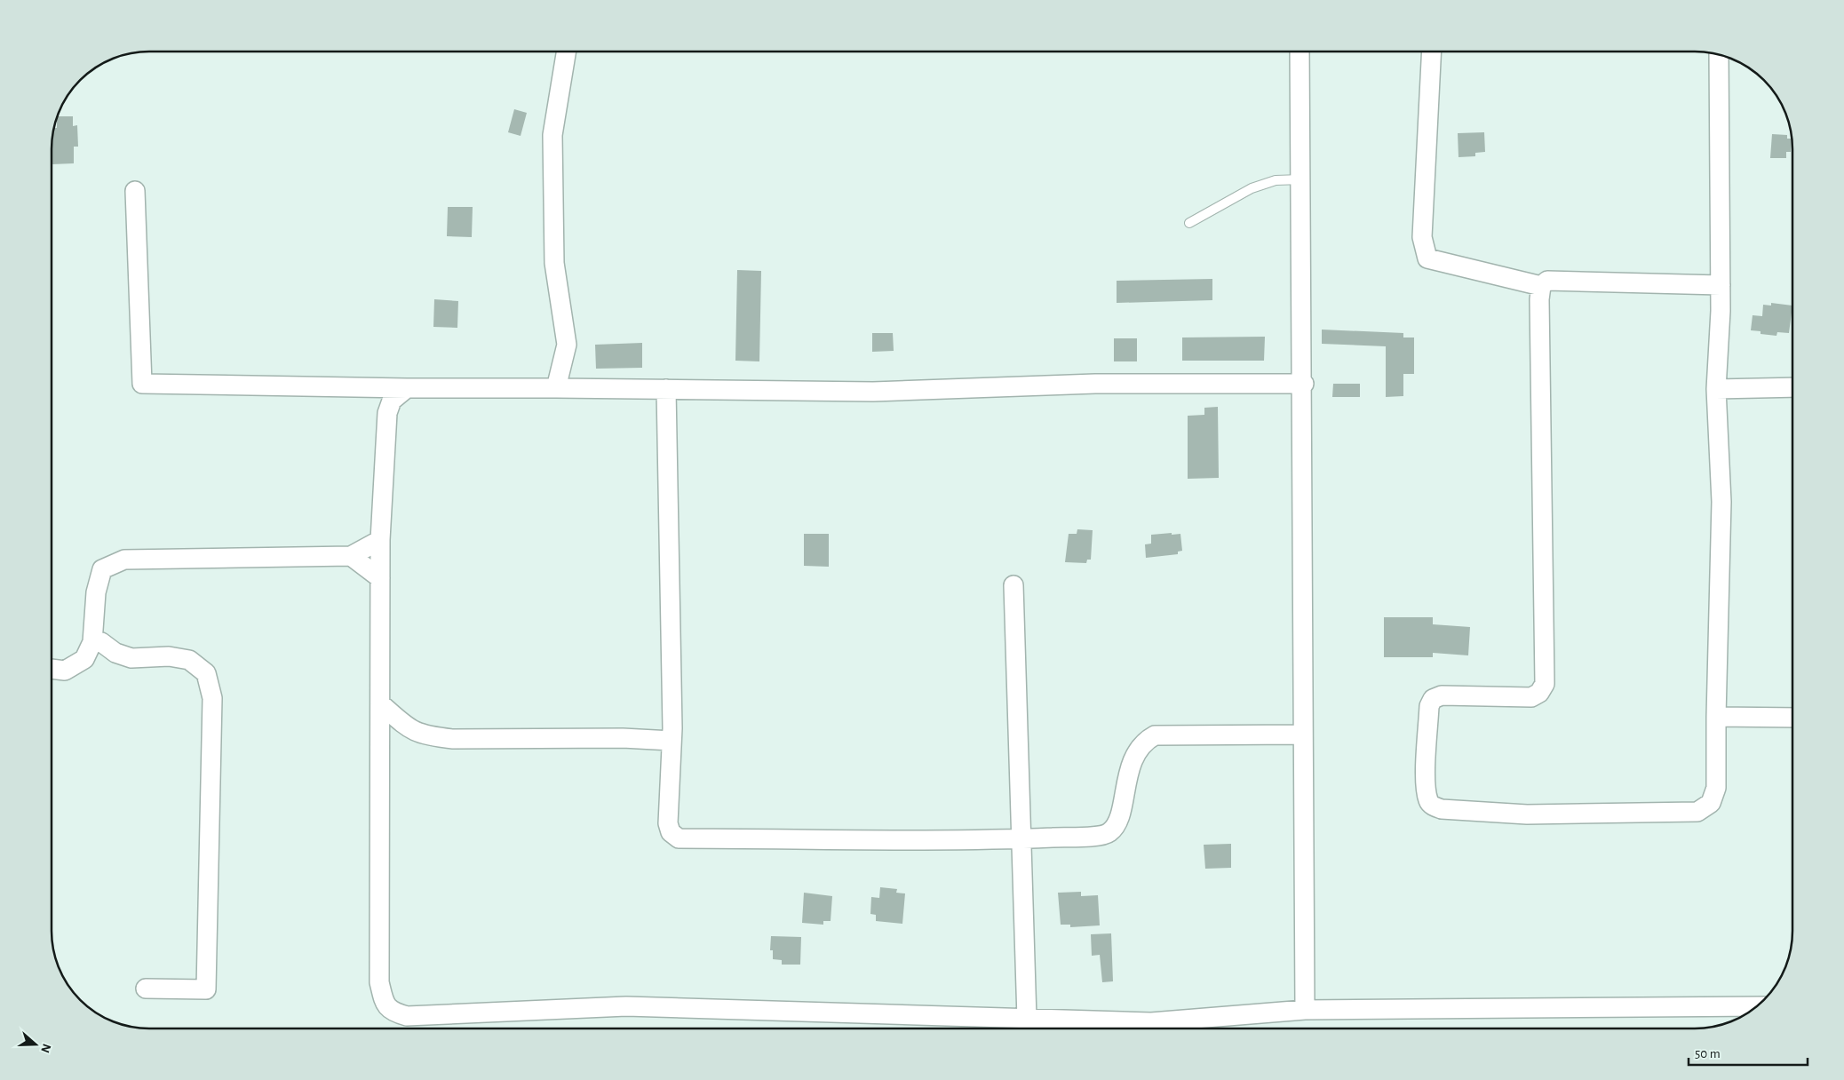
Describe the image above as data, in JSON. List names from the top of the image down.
{
  "scale_bar": "50 m",
  "north": "right"
}
